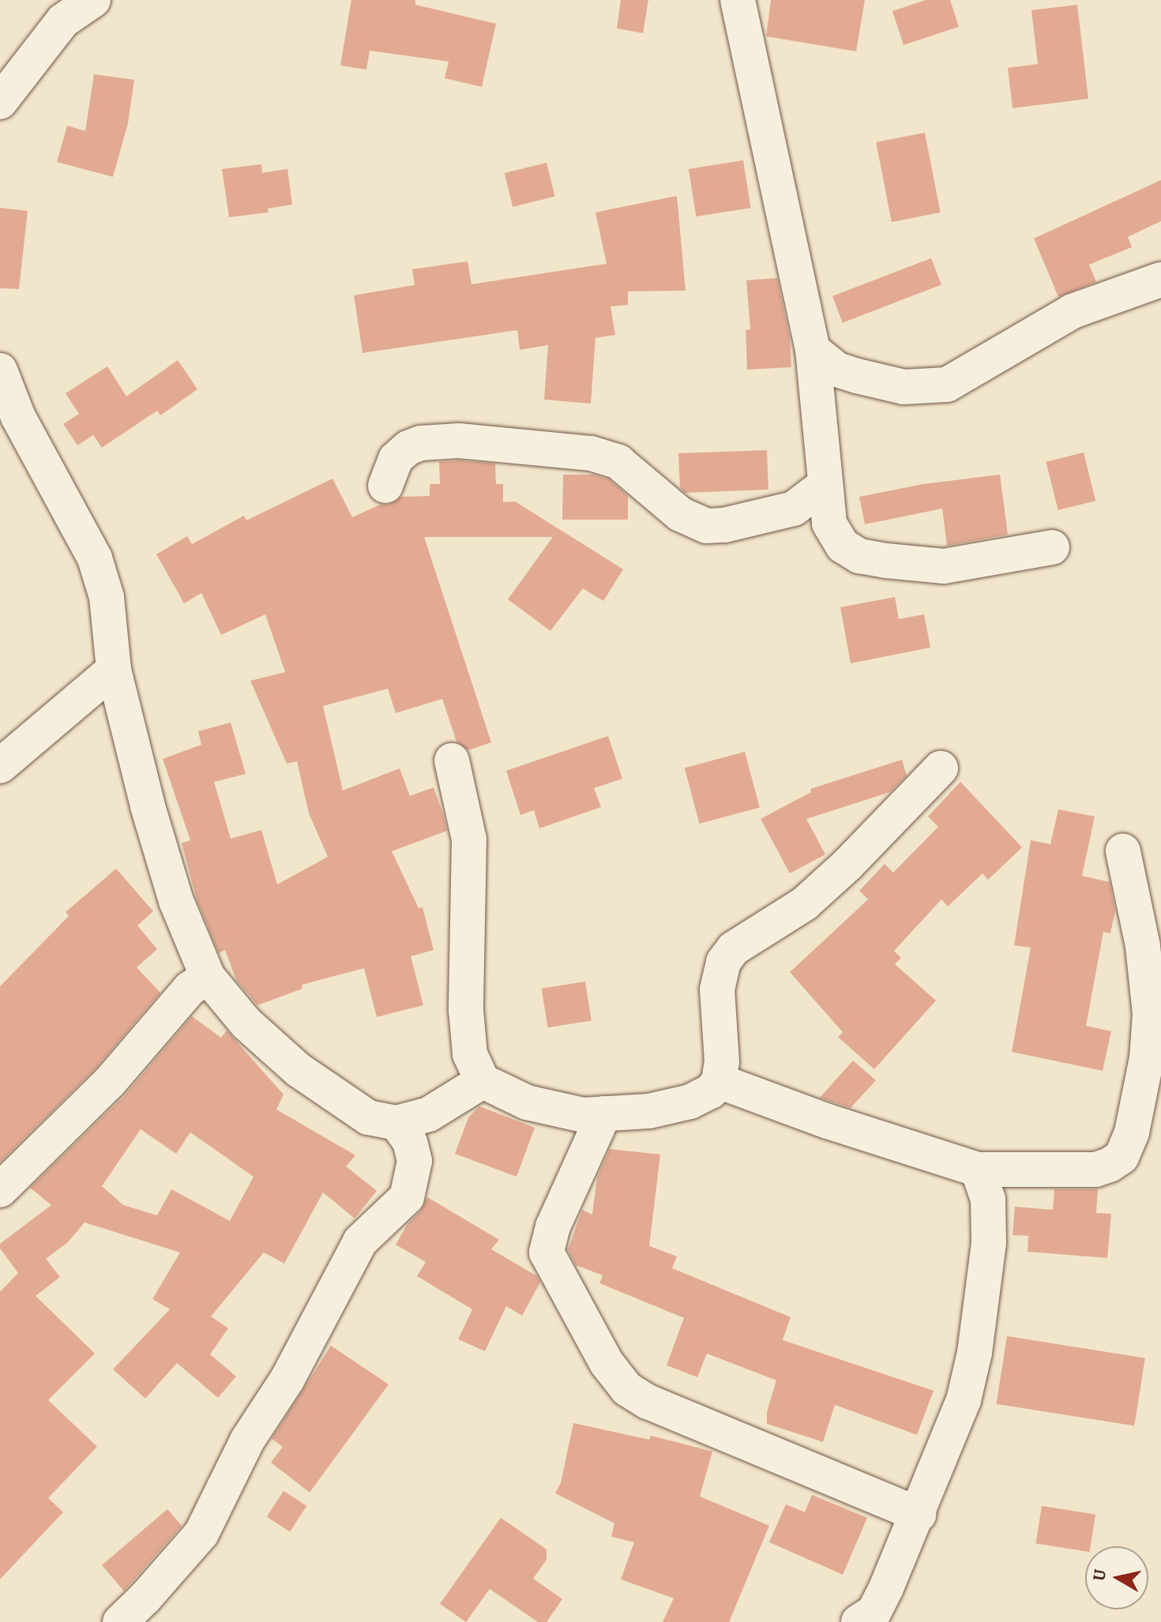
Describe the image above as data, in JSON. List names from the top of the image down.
{
  "north": "left"
}
